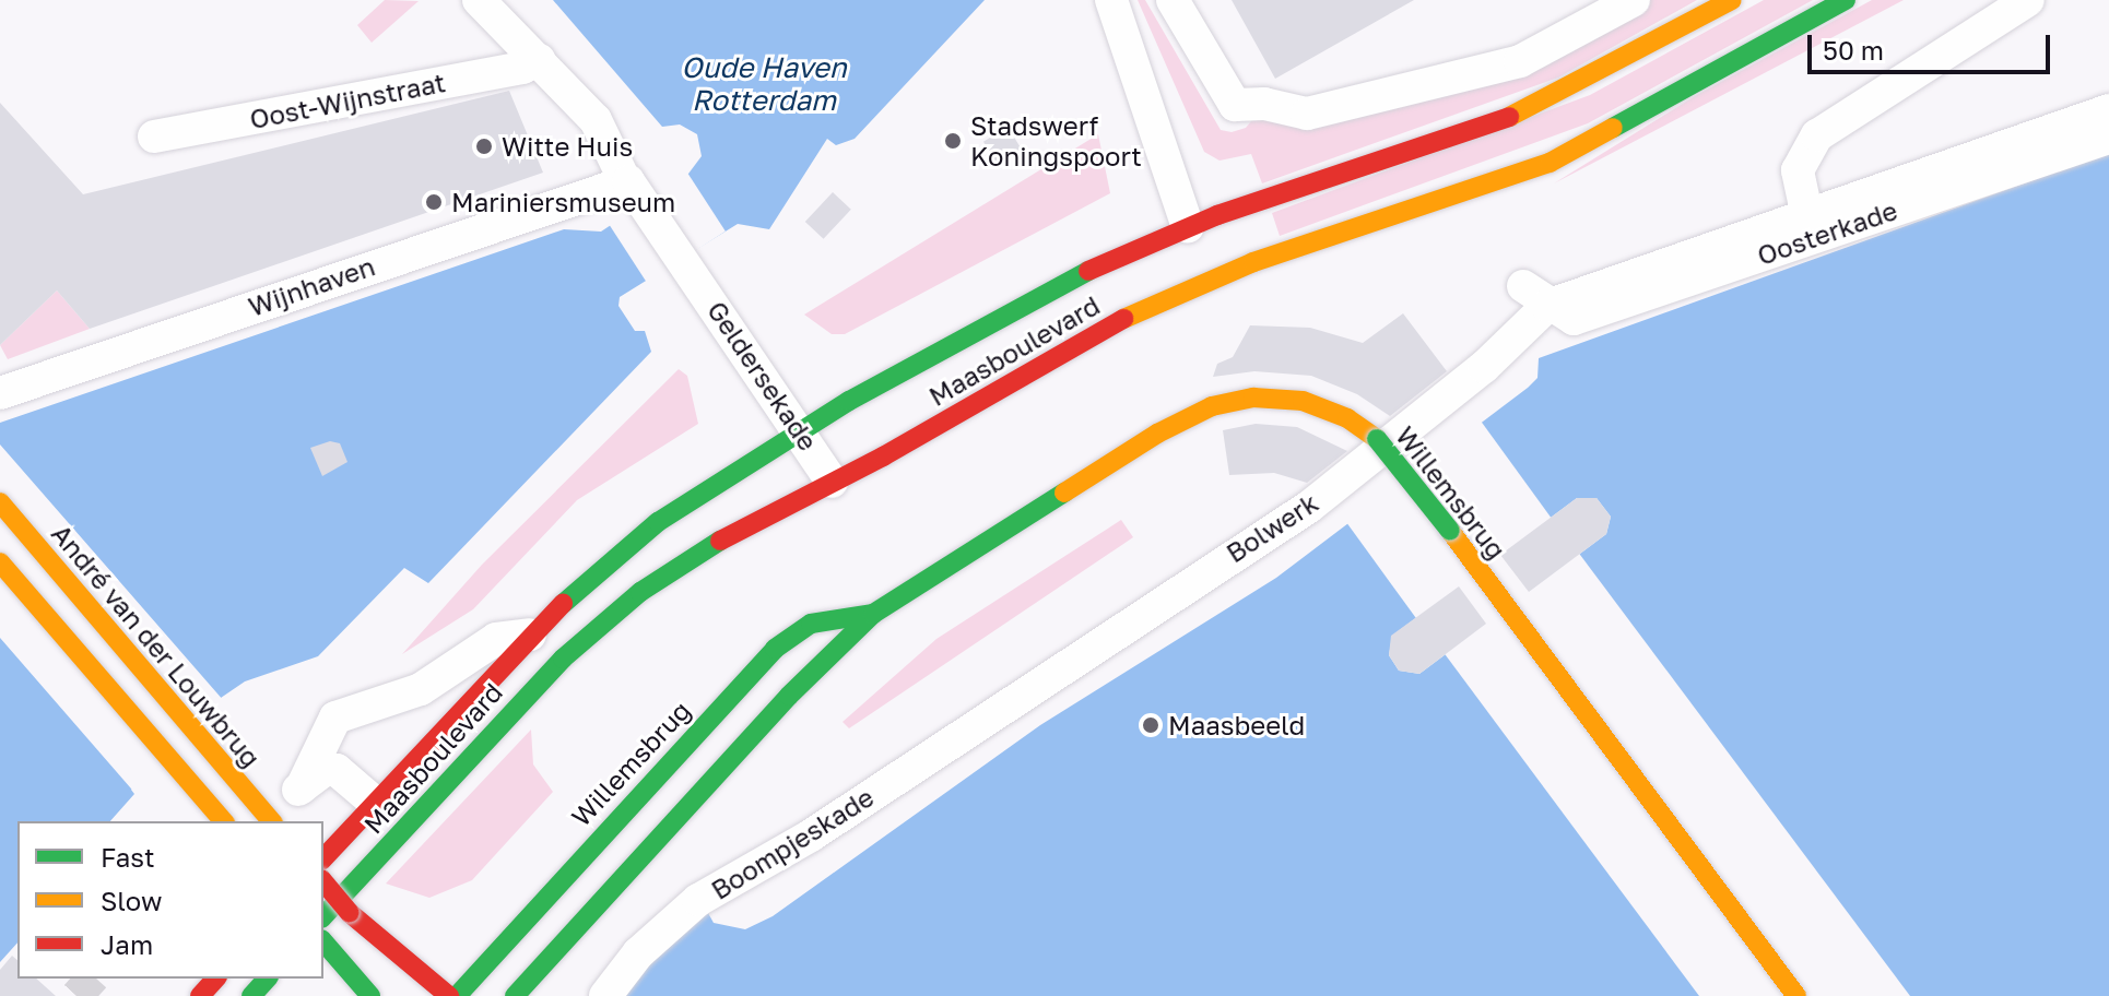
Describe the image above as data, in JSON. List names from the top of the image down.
{
  "streets": {
    "main road": ["Maasboulevard", "Willemsbrug", "André van der Louwbrug"],
    "street": [
      "Oost-Wijnstraat",
      "Oosterkade",
      "Wijnhaven",
      "Geldersekade",
      "Bolwerk",
      "Boompjeskade"
    ]
  },
  "crossings": [
    ["Oosterkade", "Bolwerk"],
    ["Wijnhaven", "Geldersekade"],
    ["Maasboulevard", "Geldersekade"],
    ["Bolwerk", "Boompjeskade"]
  ],
  "water": ["Oude Haven Rotterdam"],
  "places": [
    "Stadswerf Koningspoort",
    "Witte Huis",
    "Mariniersmuseum",
    "Maasbeeld"
  ],
  "legend": ["Fast", "Slow", "Jam"],
  "scale_bar": "50 m"
}
